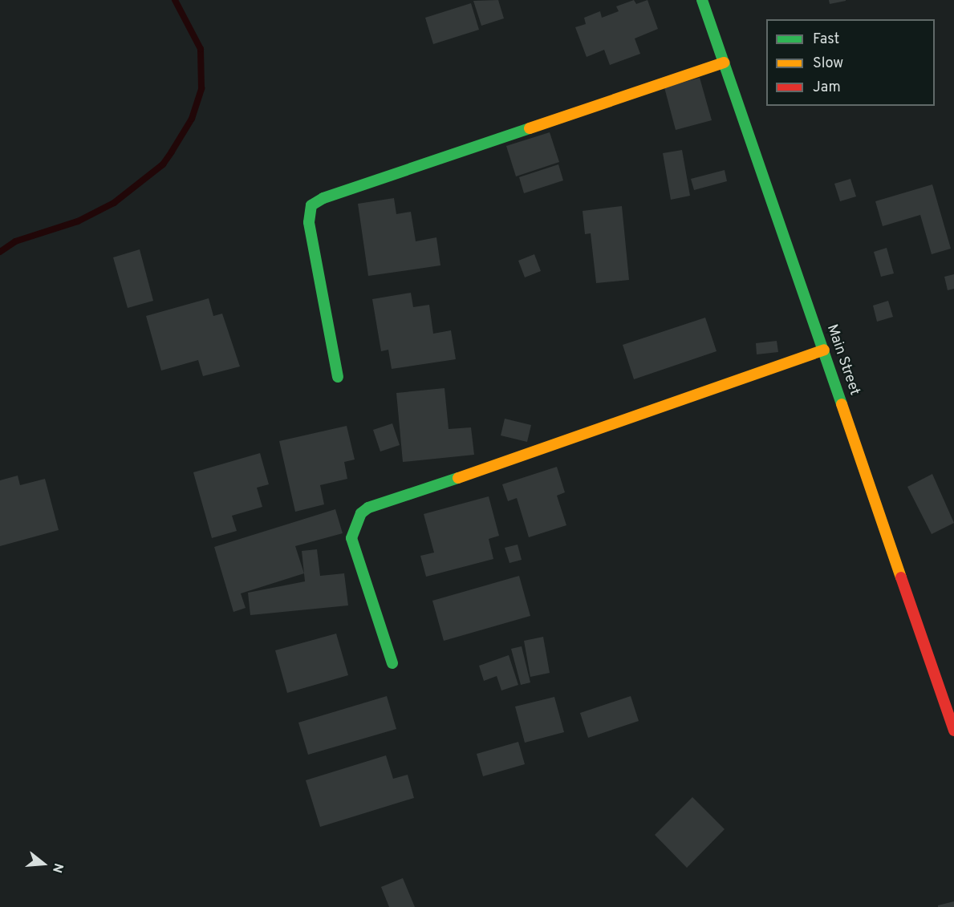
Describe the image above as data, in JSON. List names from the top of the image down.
{
  "streets": {
    "street": ["Main Street"]
  },
  "legend": ["Fast", "Slow", "Jam"],
  "north": "right"
}
